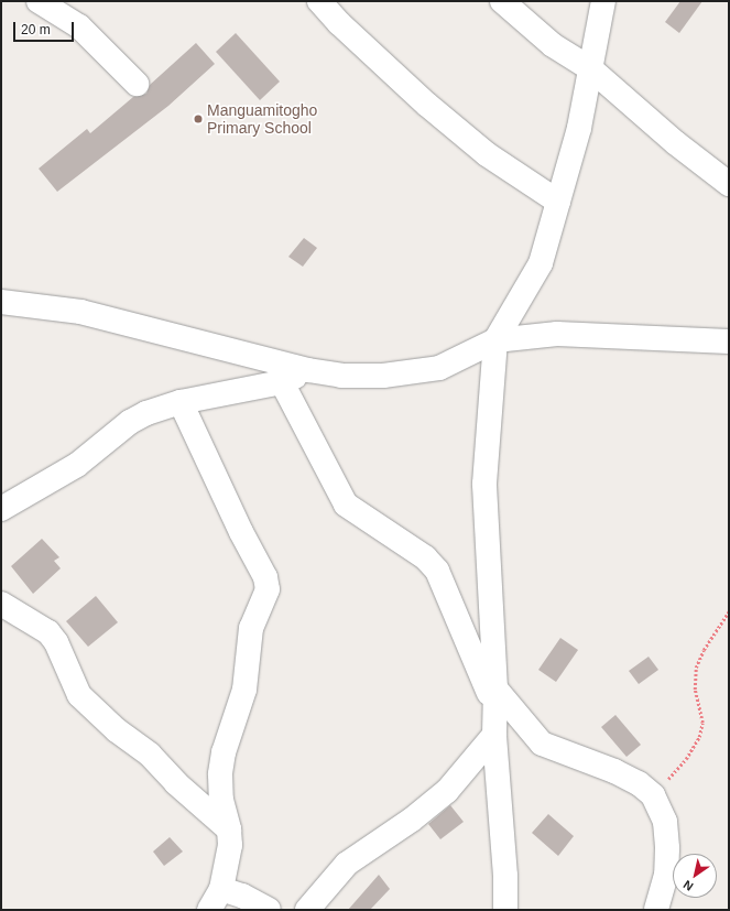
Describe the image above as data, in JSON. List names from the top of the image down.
{
  "places": ["Manguamitogho Primary School"],
  "scale_bar": "20 m",
  "north": "bottom left"
}
